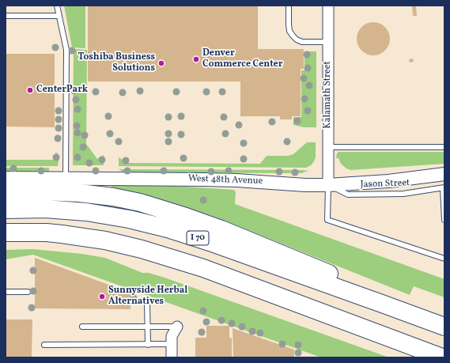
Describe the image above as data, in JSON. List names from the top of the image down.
{
  "streets": {
    "highway": ["I 70"],
    "street": ["Kalamath Street", "West 48th Avenue"],
    "lane": ["Jason Street"]
  },
  "crossings": [
    ["Kalamath Street", "West 48th Avenue"],
    ["Kalamath Street", "Jason Street"],
    ["West 48th Avenue", "Jason Street"]
  ],
  "places": [
    "Denver Commerce Center",
    "Toshiba Business Solutions",
    "CenterPark",
    "Sunnyside Herbal Alternatives"
  ]
}
